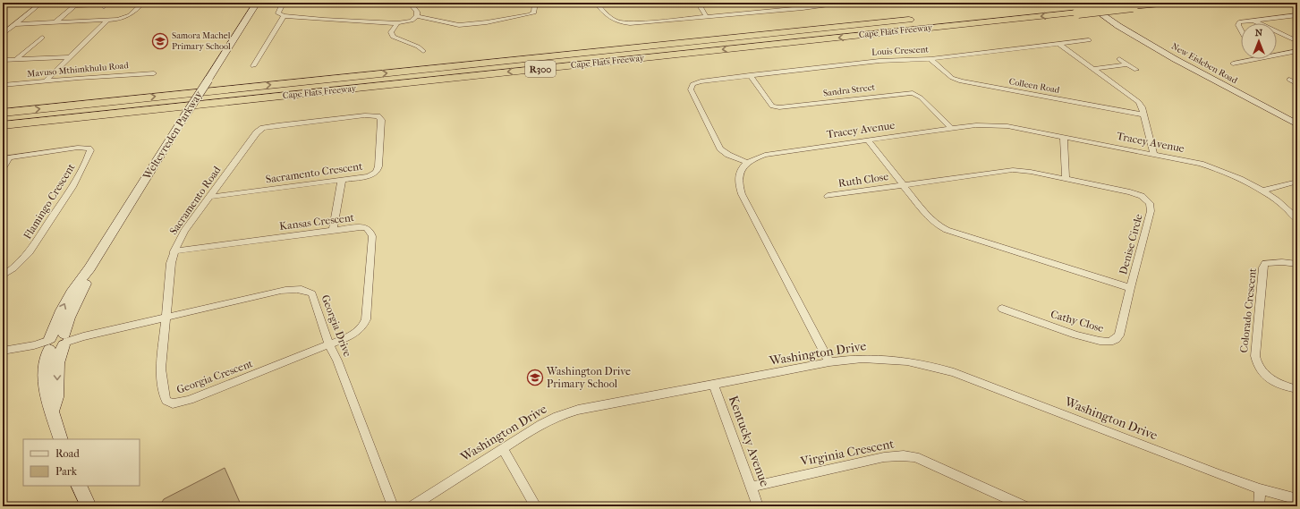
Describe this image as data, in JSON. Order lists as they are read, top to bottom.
{
  "streets": {
    "highway": ["Cape Flats Freeway", "R300"],
    "street": [
      "Louis Crescent",
      "New Eisleben Road",
      "Mavuso Mthimkhulu Road",
      "Colleen Road",
      "Sandra Street",
      "Tracey Avenue",
      "Weltevreden Parkway",
      "Sacramento Crescent",
      "Ruth Close",
      "Sacramento Road",
      "Flamingo Crescent",
      "Kansas Crescent",
      "Denise Circle",
      "Colorado Crescent",
      "Cathy Close",
      "Georgia Drive",
      "Washington Drive",
      "Georgia Crescent",
      "Kentucky Avenue",
      "Virginia Crescent"
    ]
  },
  "crossings": [
    ["Louis Crescent", "Colleen Road"],
    ["Louis Crescent", "Sandra Street"],
    ["Louis Crescent", "Tracey Avenue"],
    ["Sandra Street", "Tracey Avenue"],
    ["Weltevreden Parkway", "Georgia Drive"],
    ["Sacramento Crescent", "Sacramento Road"],
    ["Ruth Close", "Denise Circle"],
    ["Sacramento Road", "Kansas Crescent"],
    ["Sacramento Road", "Georgia Drive"],
    ["Sacramento Road", "Georgia Crescent"],
    ["Kansas Crescent", "Georgia Drive"],
    ["Kansas Crescent", "Georgia Crescent"],
    ["Denise Circle", "Cathy Close"],
    ["Georgia Drive", "Georgia Crescent"],
    ["Washington Drive", "Kentucky Avenue"],
    ["Kentucky Avenue", "Virginia Crescent"]
  ],
  "places": {
    "school or university": ["Samora Machel Primary School", "Washington Drive Primary School"]
  },
  "legend": ["Road", "Park"],
  "north": "top"
}
